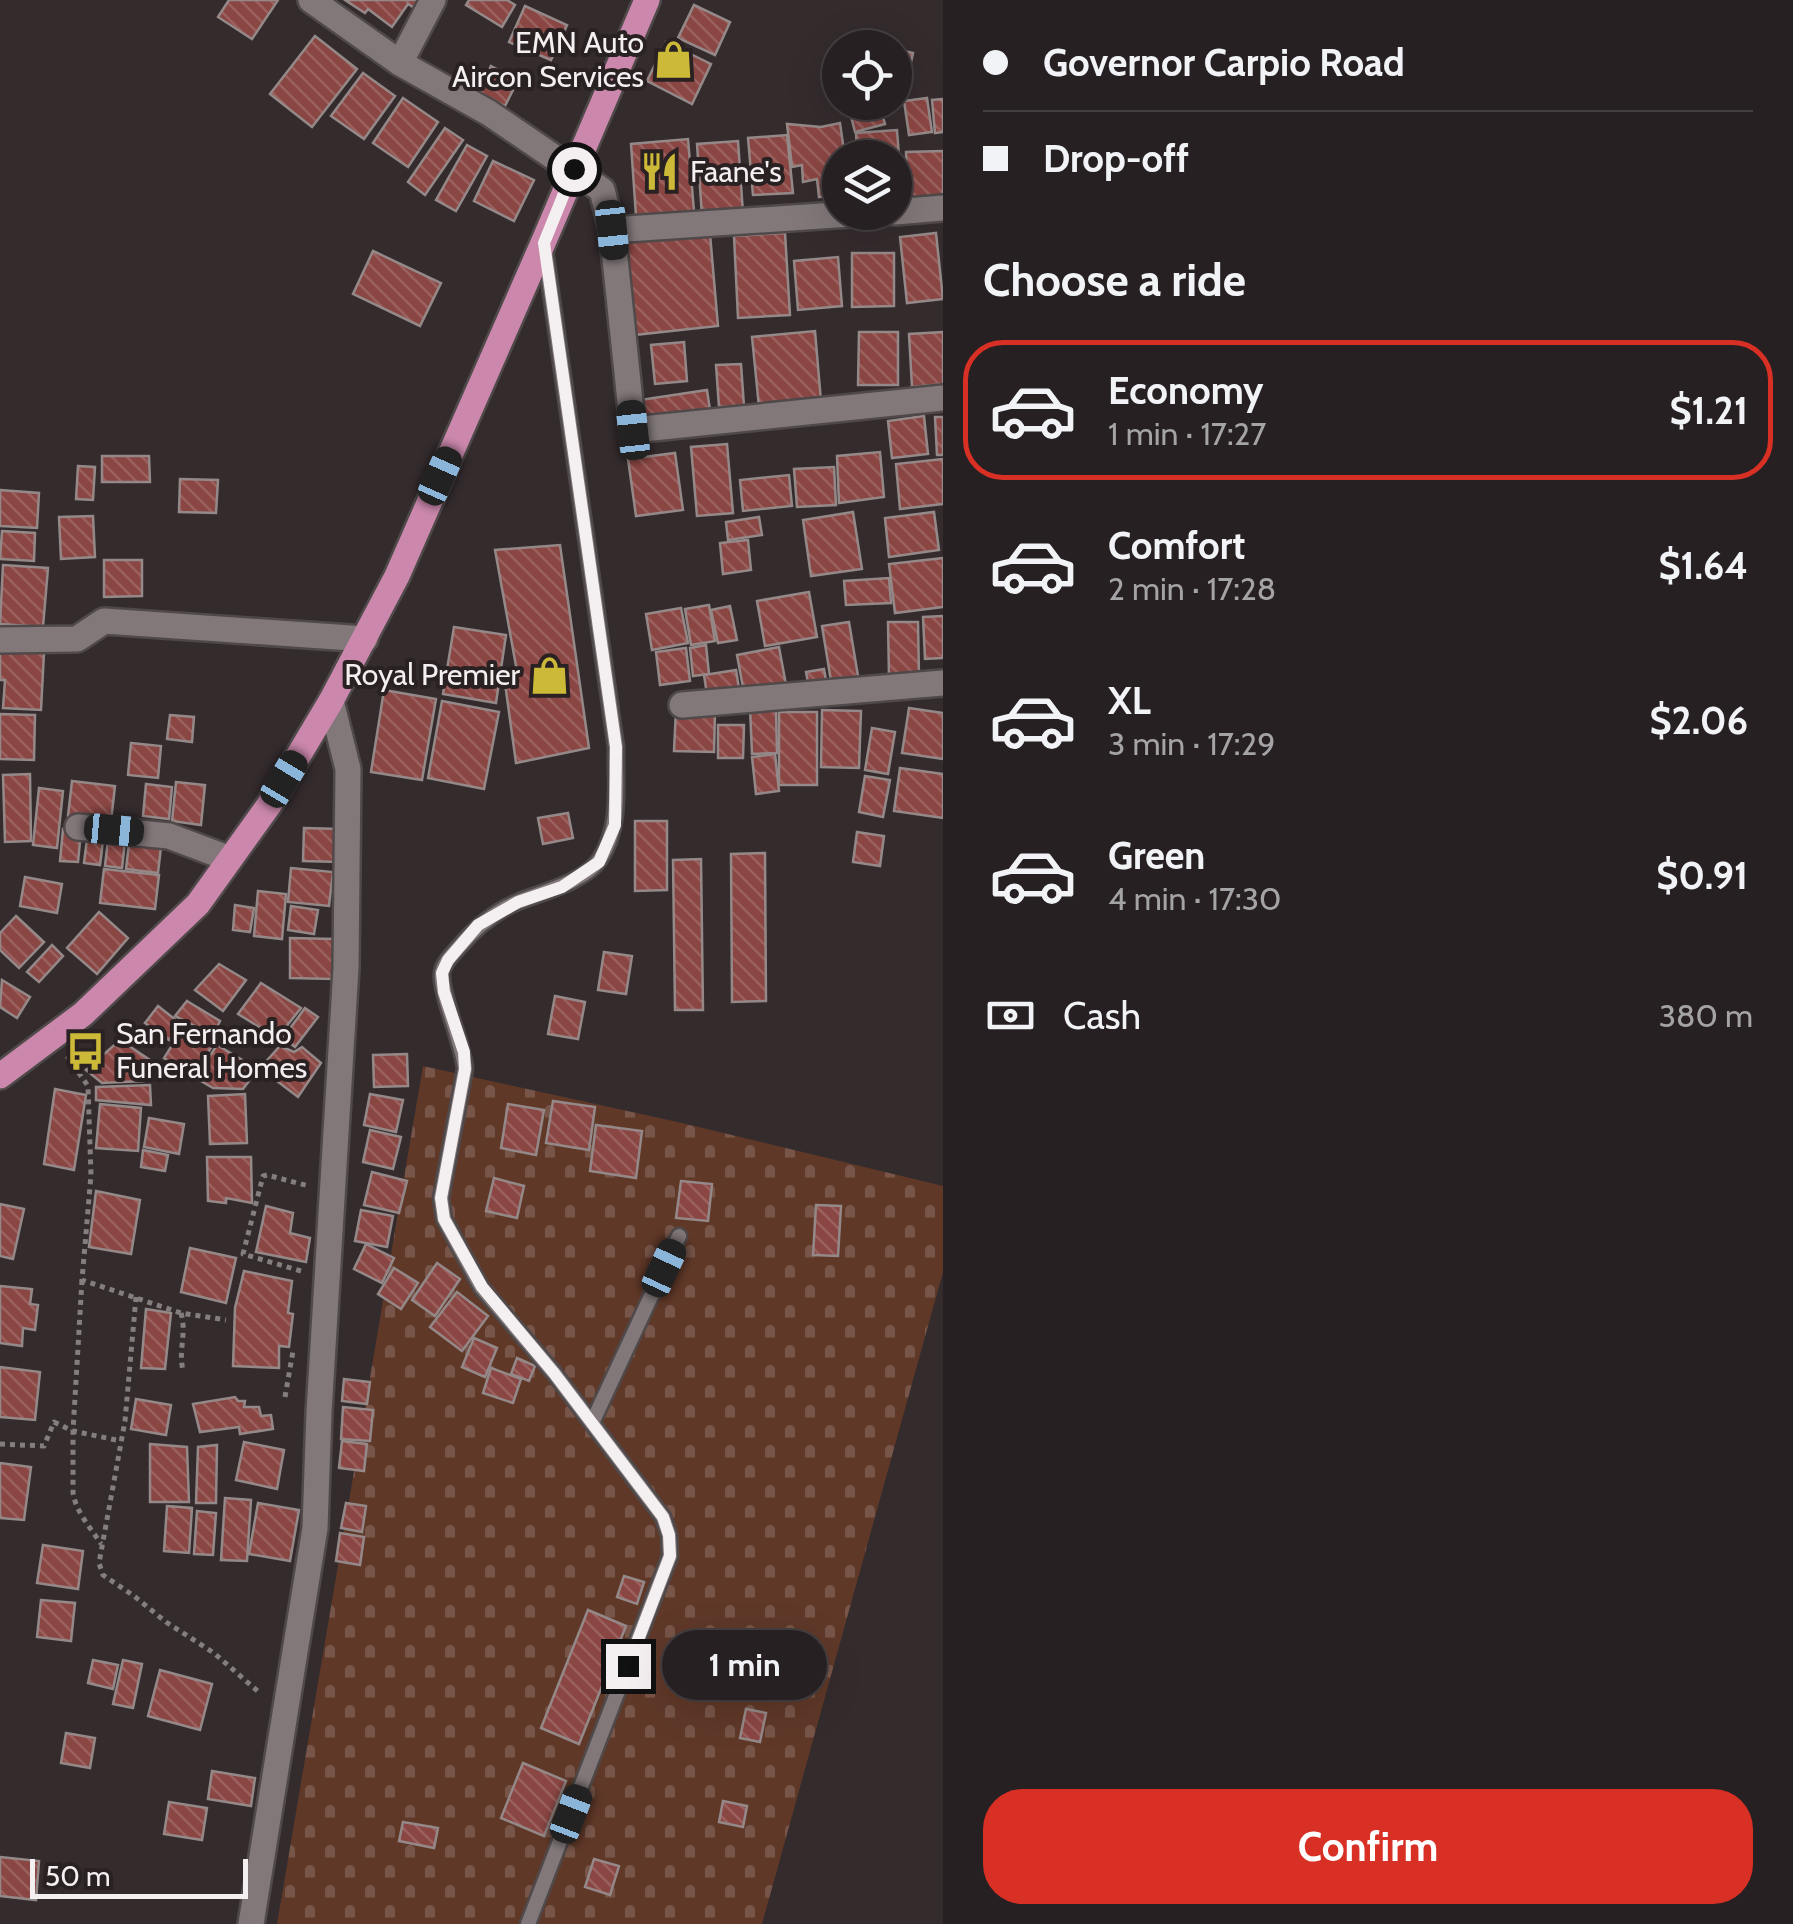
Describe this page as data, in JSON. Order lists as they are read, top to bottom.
{
  "places": {
    "shop": ["EMN Auto Aircon Services", "Royal Premier"],
    "restaurant": ["Faane's"],
    "bus stop": ["San Fernando Funeral Homes"]
  },
  "scale_bar": "50 m",
  "page": {
    "banner": ["Governor Carpio Road", "Drop-off"],
    "heading": "Choose a ride",
    "list": [
      {
        "name": "Economy",
        "note": "1 min · 17:27",
        "value": "$1.21"
      },
      {
        "name": "Comfort",
        "note": "2 min · 17:28",
        "value": "$1.64"
      },
      {
        "name": "XL",
        "note": "3 min · 17:29",
        "value": "$2.06"
      },
      {
        "name": "Green",
        "note": "4 min · 17:30",
        "value": "$0.91"
      }
    ],
    "pay": ["Cash", "380 m"],
    "bubble": "1 min",
    "buttons": "Confirm",
    "scale": "50 m"
  }
}
